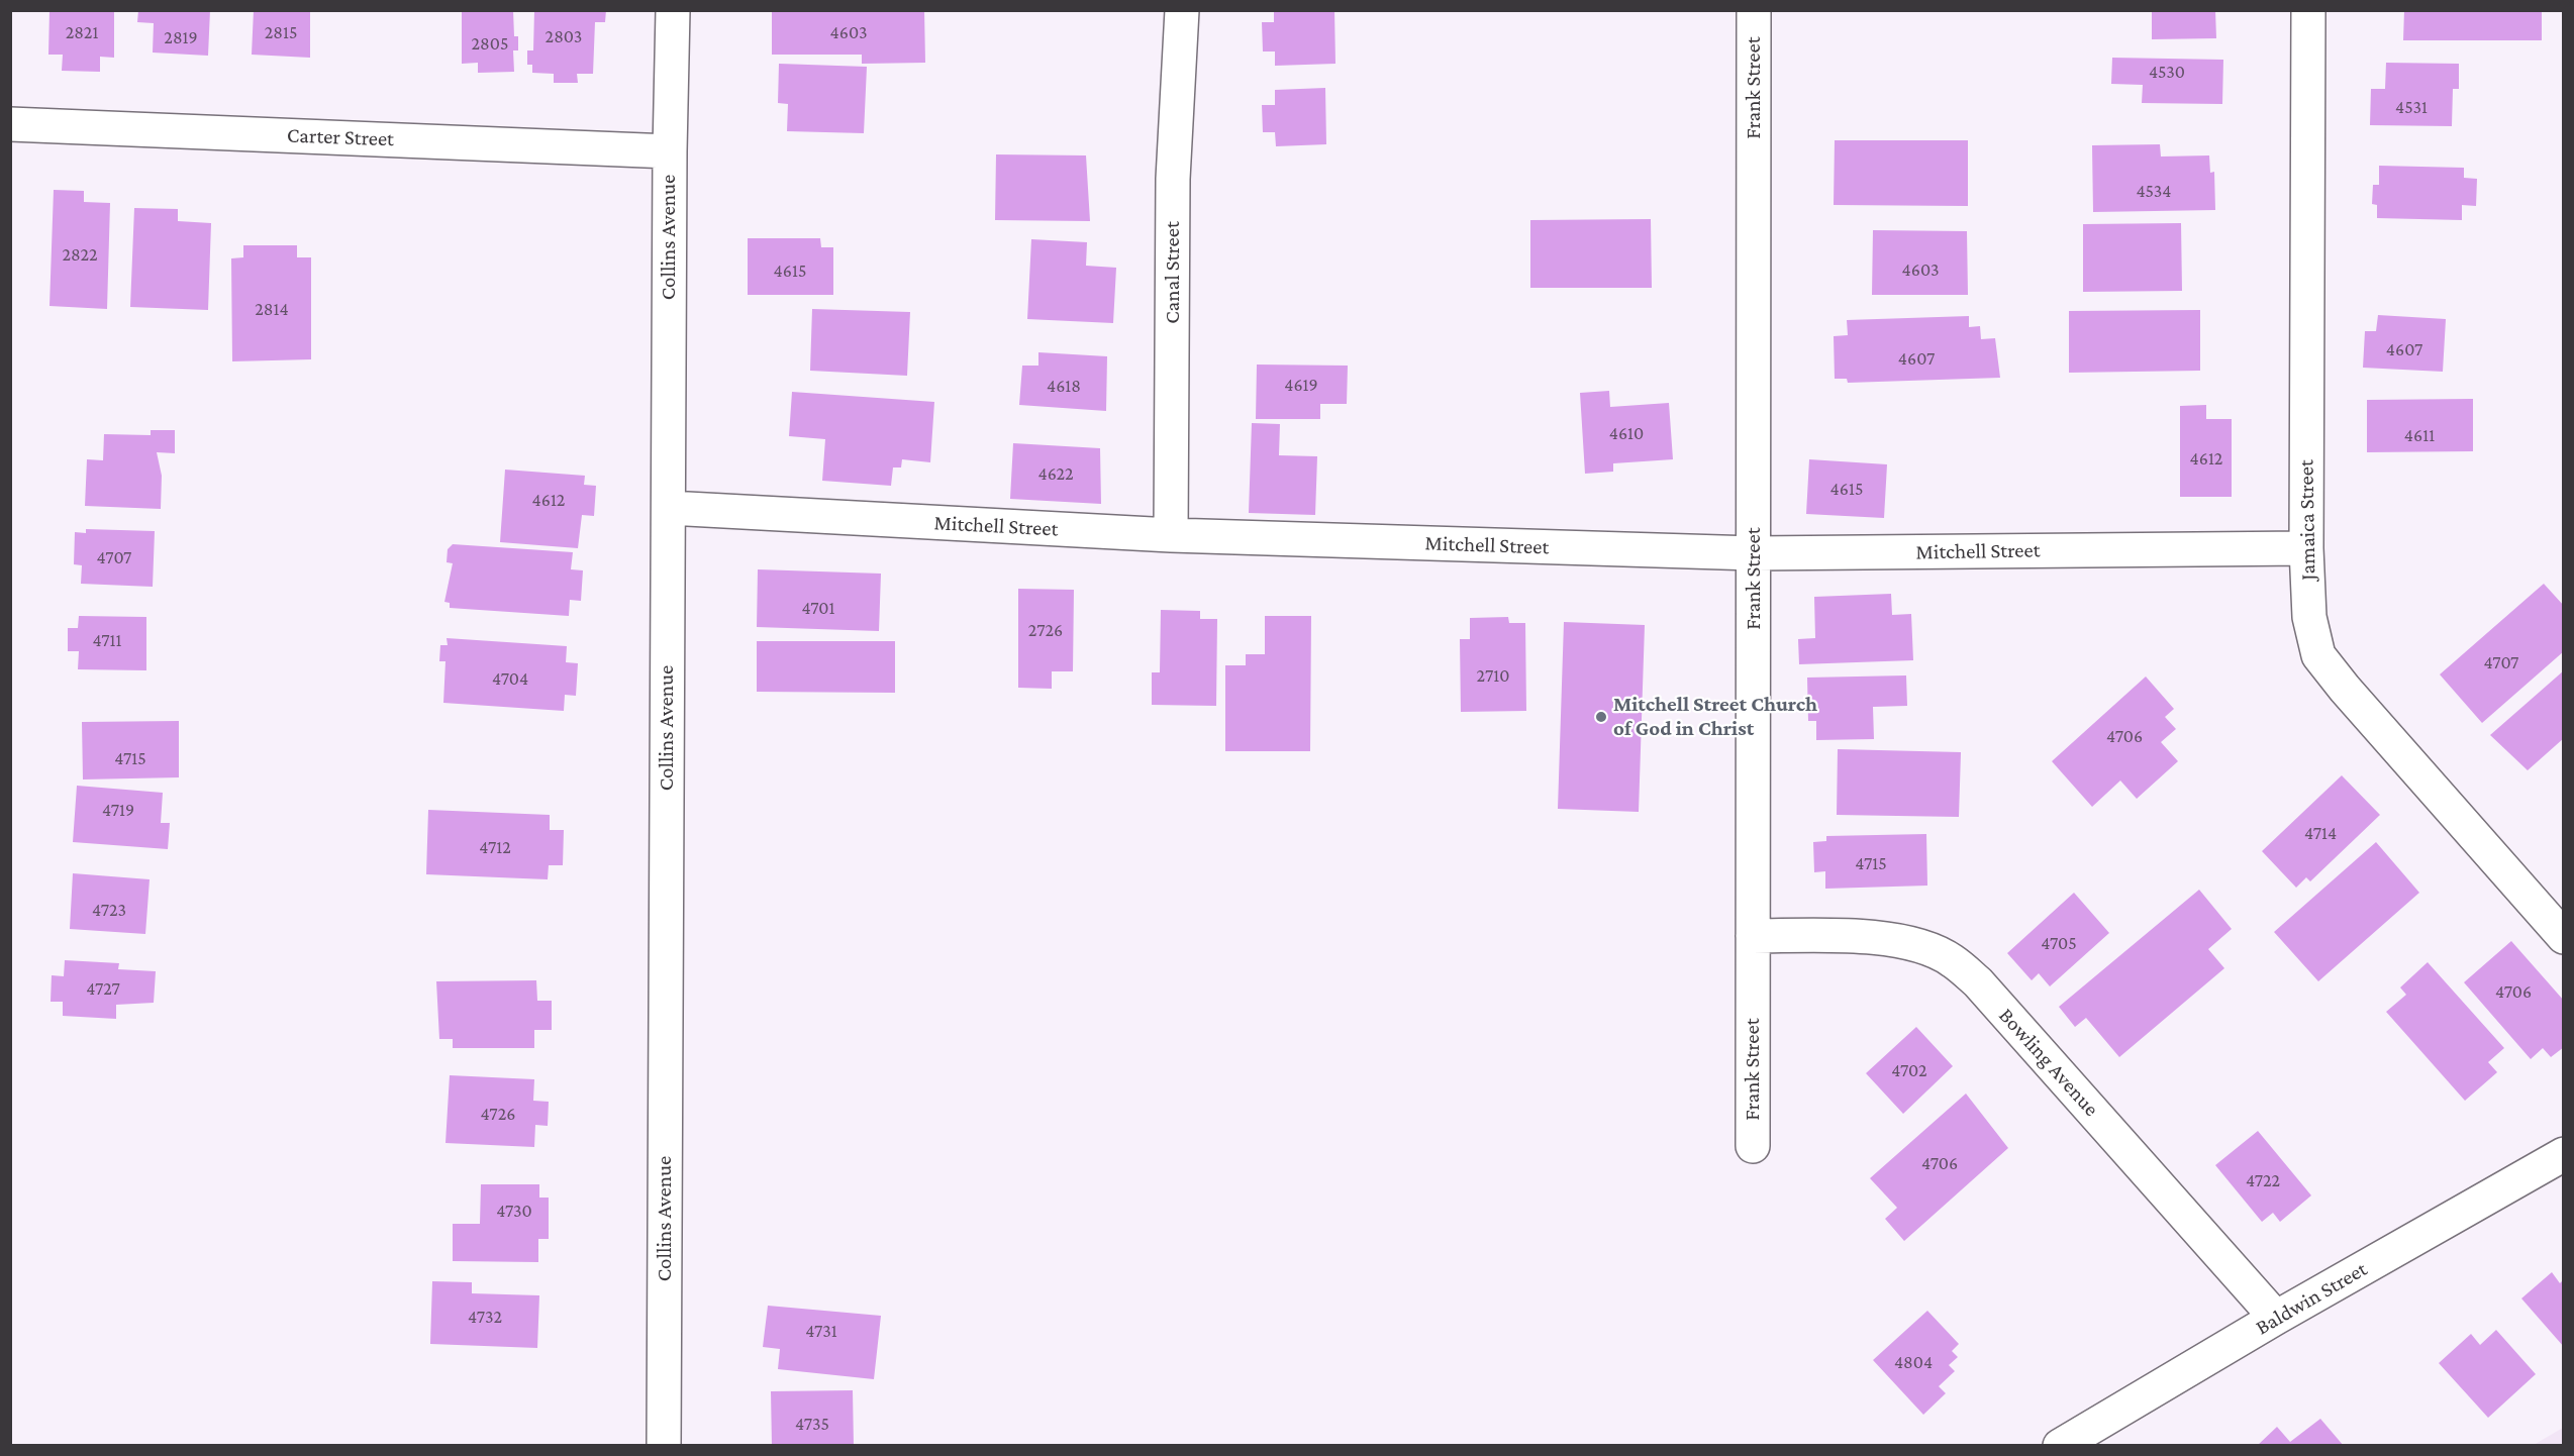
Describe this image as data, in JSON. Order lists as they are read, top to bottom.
{
  "streets": {
    "street": [
      "Frank Street",
      "Carter Street",
      "Collins Avenue",
      "Canal Street",
      "Jamaica Street",
      "Mitchell Street",
      "Bowling Avenue",
      "Baldwin Street"
    ]
  },
  "crossings": [
    ["Frank Street", "Mitchell Street"],
    ["Frank Street", "Bowling Avenue"],
    ["Carter Street", "Collins Avenue"],
    ["Collins Avenue", "Mitchell Street"],
    ["Canal Street", "Mitchell Street"],
    ["Jamaica Street", "Mitchell Street"],
    ["Bowling Avenue", "Baldwin Street"]
  ],
  "places": ["Mitchell Street Church of God in Christ"],
  "house_numbers": [
    "2821",
    "2815",
    "4603",
    "2803",
    "2819",
    "2805",
    "4530",
    "4531",
    "4534",
    "2822",
    "4603",
    "4615",
    "2814",
    "4607",
    "4607",
    "4619",
    "4618",
    "4610",
    "4611",
    "4612",
    "4622",
    "4615",
    "4612",
    "4707",
    "4701",
    "2726",
    "4711",
    "4707",
    "2710",
    "4704",
    "4706",
    "4715",
    "4719",
    "4714",
    "4712",
    "4715",
    "4723",
    "4705",
    "4727",
    "4706",
    "4702",
    "4726",
    "4706",
    "4722",
    "4730",
    "4732",
    "4731",
    "4804",
    "4735"
  ]
}
